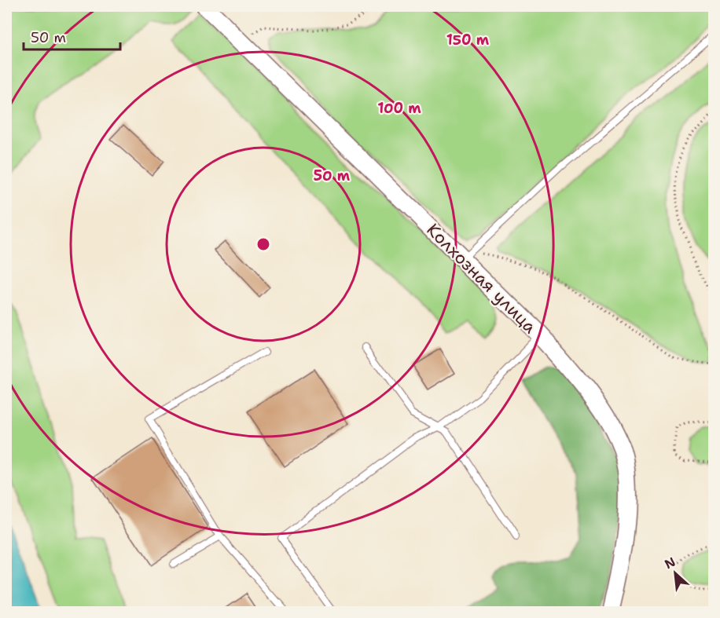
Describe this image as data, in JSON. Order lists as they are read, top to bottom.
{
  "streets": {
    "main road": ["Колхозная улица"]
  },
  "scale_bar": "50 m",
  "north": "top left",
  "rings": ["150 m", "100 m", "50 m"]
}
